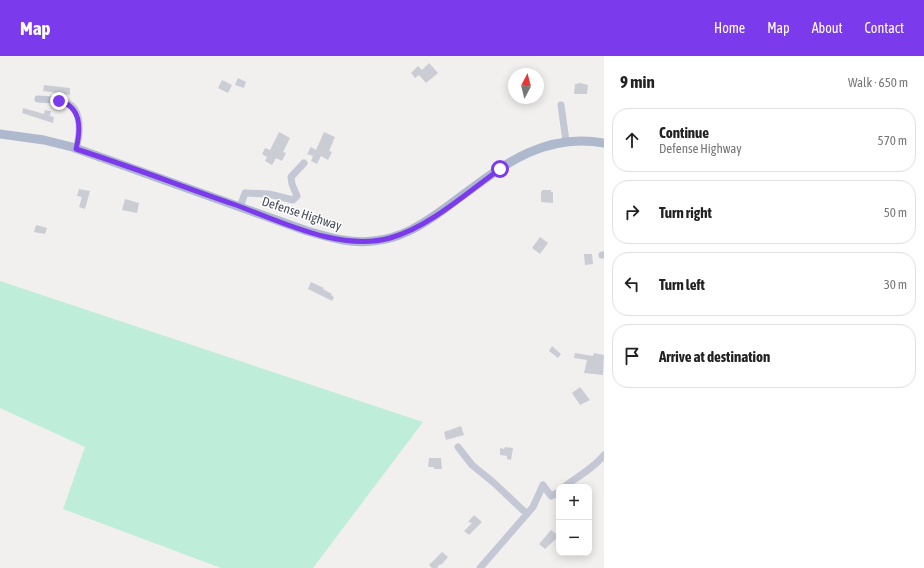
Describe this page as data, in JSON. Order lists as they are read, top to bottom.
{
  "streets": {
    "main road": ["Defense Highway"]
  },
  "north": "top",
  "page": {
    "header": "Map",
    "nav": [
      "Home",
      "Map",
      "About",
      "Contact"
    ],
    "heading": ["9 min", "Walk · 650 m"],
    "list": [
      ["Continue", "Defense Highway", "570 m"],
      ["Turn right", "50 m"],
      ["Turn left", "30 m"],
      "Arrive at destination"
    ],
    "map_buttons": ["+", "−"]
  }
}
